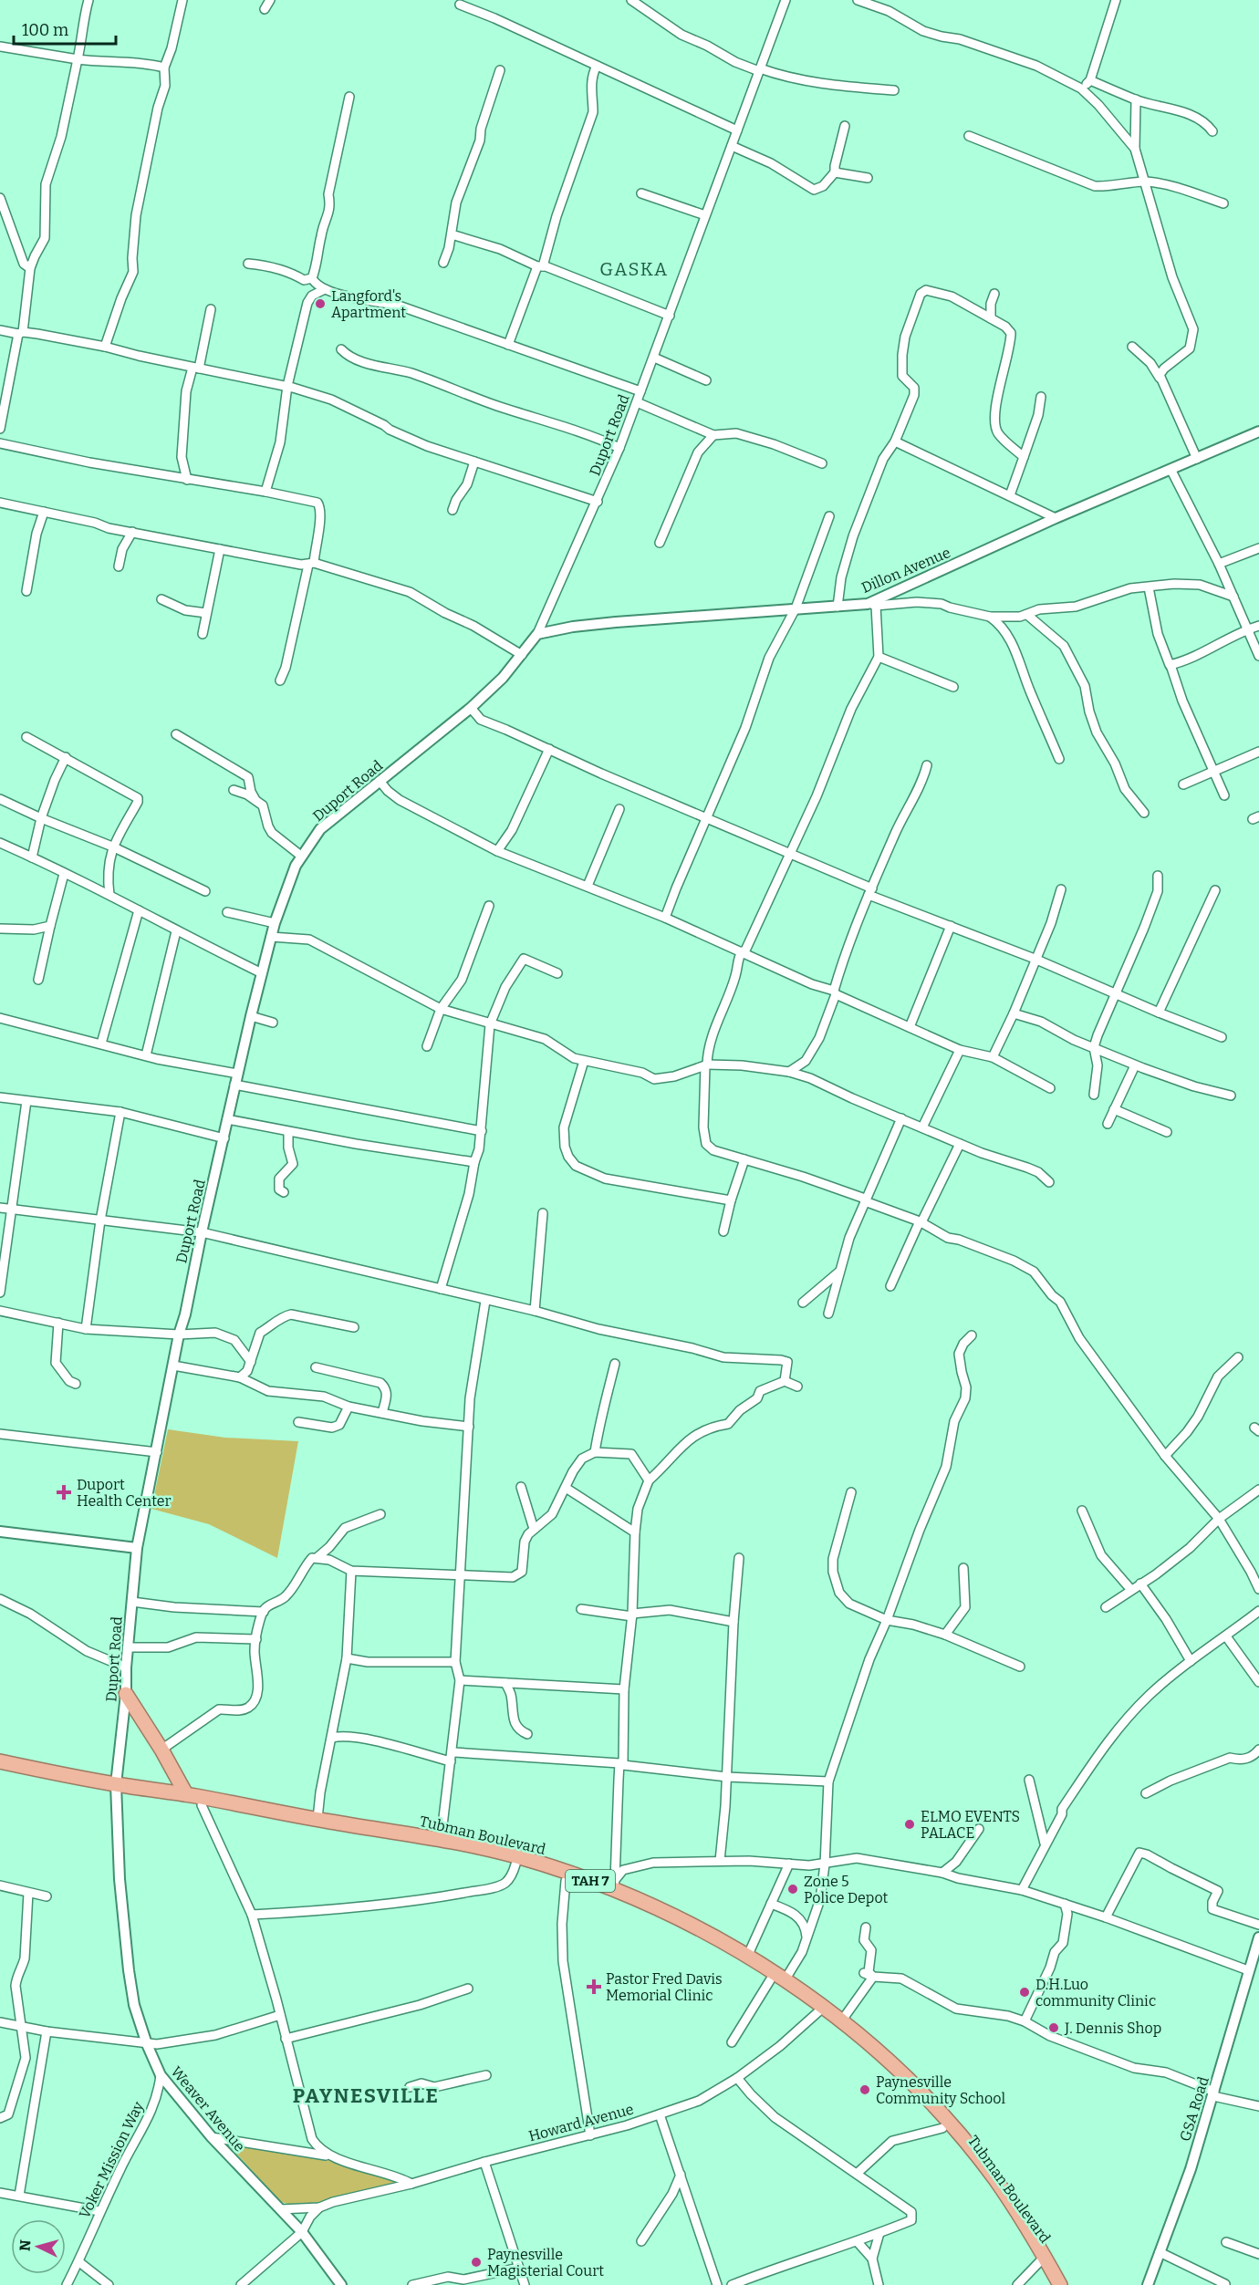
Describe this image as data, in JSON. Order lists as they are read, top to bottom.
{
  "streets": {
    "highway": ["Tubman Boulevard", "TAH 7"],
    "street": [
      "Duport Road",
      "Dillon Avenue",
      "Weaver Avenue",
      "GSA Road",
      "Howard Avenue",
      "Voker Mission Way"
    ]
  },
  "crossings": [
    ["Duport Road", "Dillon Avenue"],
    ["Duport Road", "Tubman Boulevard"],
    ["Duport Road", "Weaver Avenue"],
    ["Tubman Boulevard", "Weaver Avenue"],
    ["Tubman Boulevard", "Howard Avenue"],
    ["Weaver Avenue", "Howard Avenue"],
    ["Weaver Avenue", "Voker Mission Way"]
  ],
  "districts": ["GASKA", "PAYNESVILLE"],
  "places": {
    "other": [
      "Langford's Apartment",
      "ELMO EVENTS PALACE",
      "Zone 5 Police Depot",
      "D.H.Luo community Clinic",
      "J. Dennis Shop",
      "Paynesville Community School",
      "Paynesville Magisterial Court"
    ],
    "health": ["Duport Health Center", "Pastor Fred Davis Memorial Clinic"]
  },
  "scale_bar": "100 m",
  "north": "left"
}
